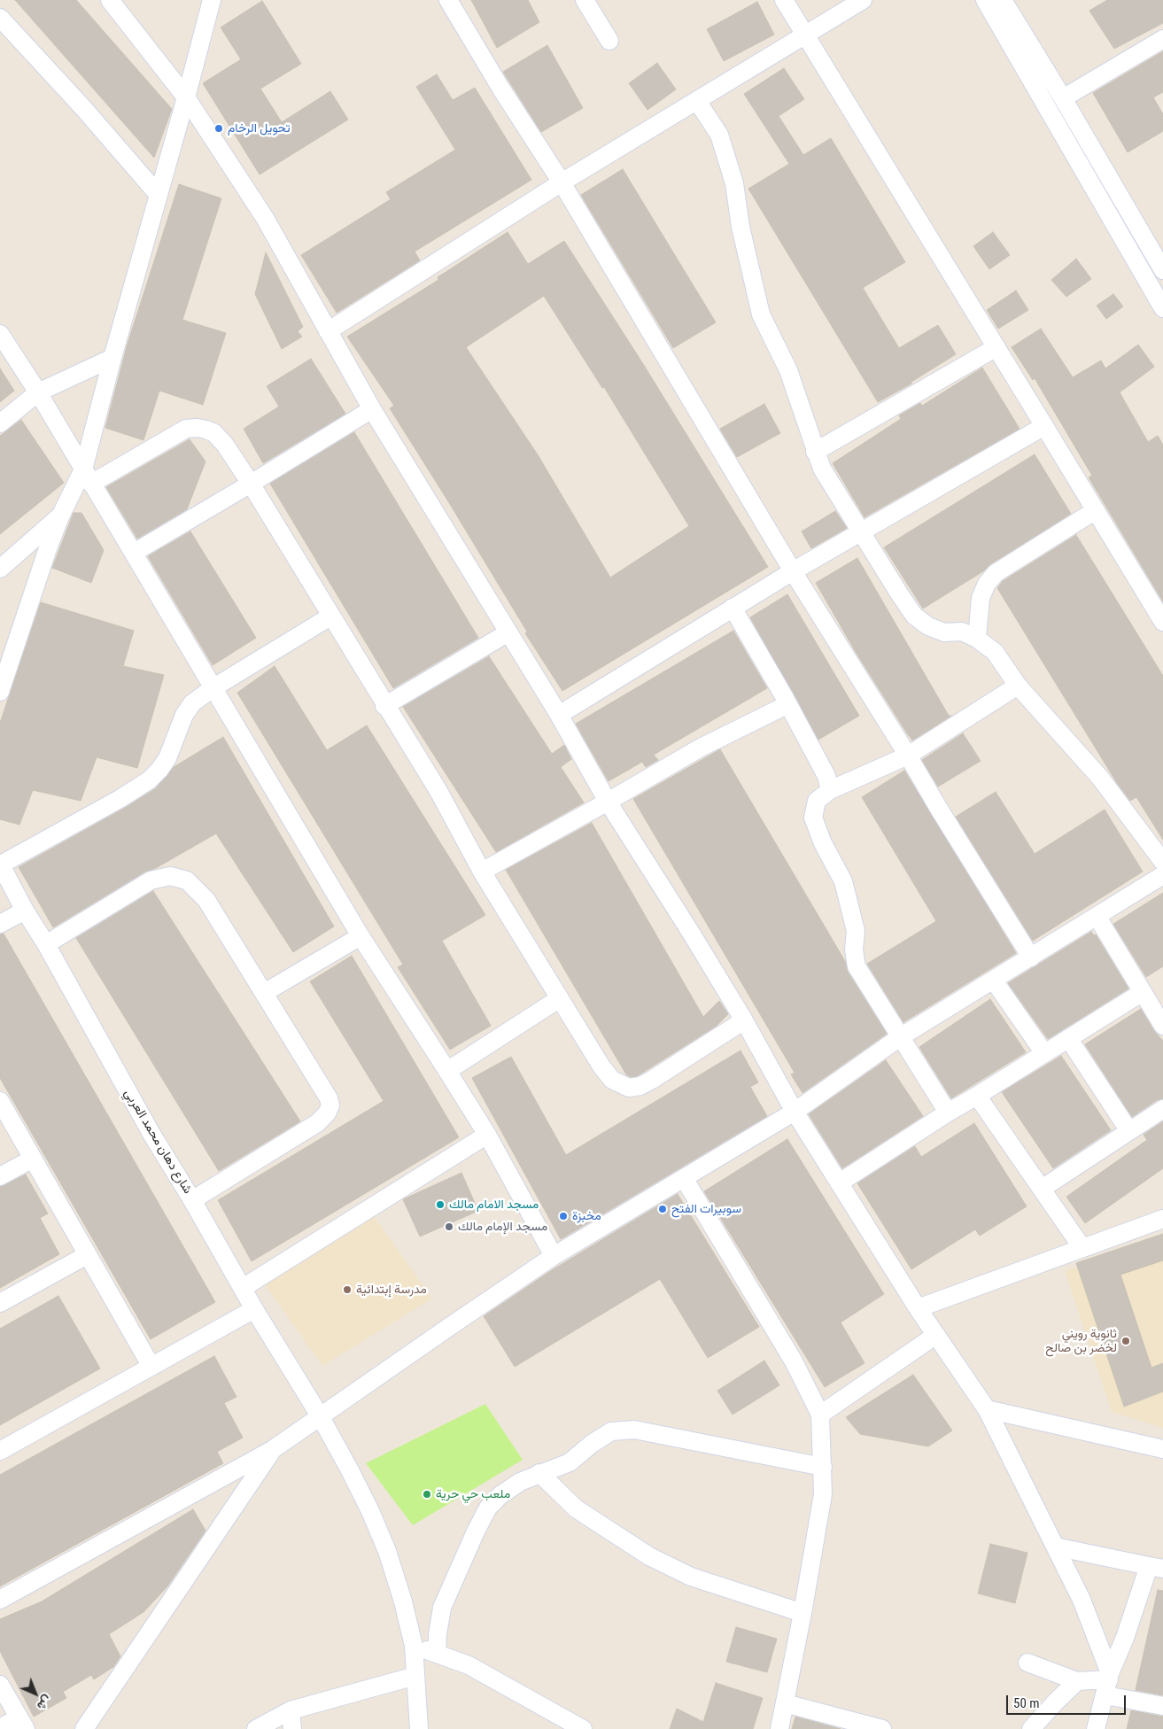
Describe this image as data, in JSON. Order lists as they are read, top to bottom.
{
  "streets": {
    "street": ["شارع دهان محمد العربي"]
  },
  "places": [
    "تحويل الرخام",
    "مسجد الامام مالك",
    "سوبيرات الفتح",
    "مخبزة",
    "مسجد الإمام مالك",
    "مدرسة إبتدائية",
    "ثانوية رويني لخضر بن صالح",
    "ملعب حي حرية"
  ],
  "scale_bar": "50 m",
  "north": "bottom right"
}
